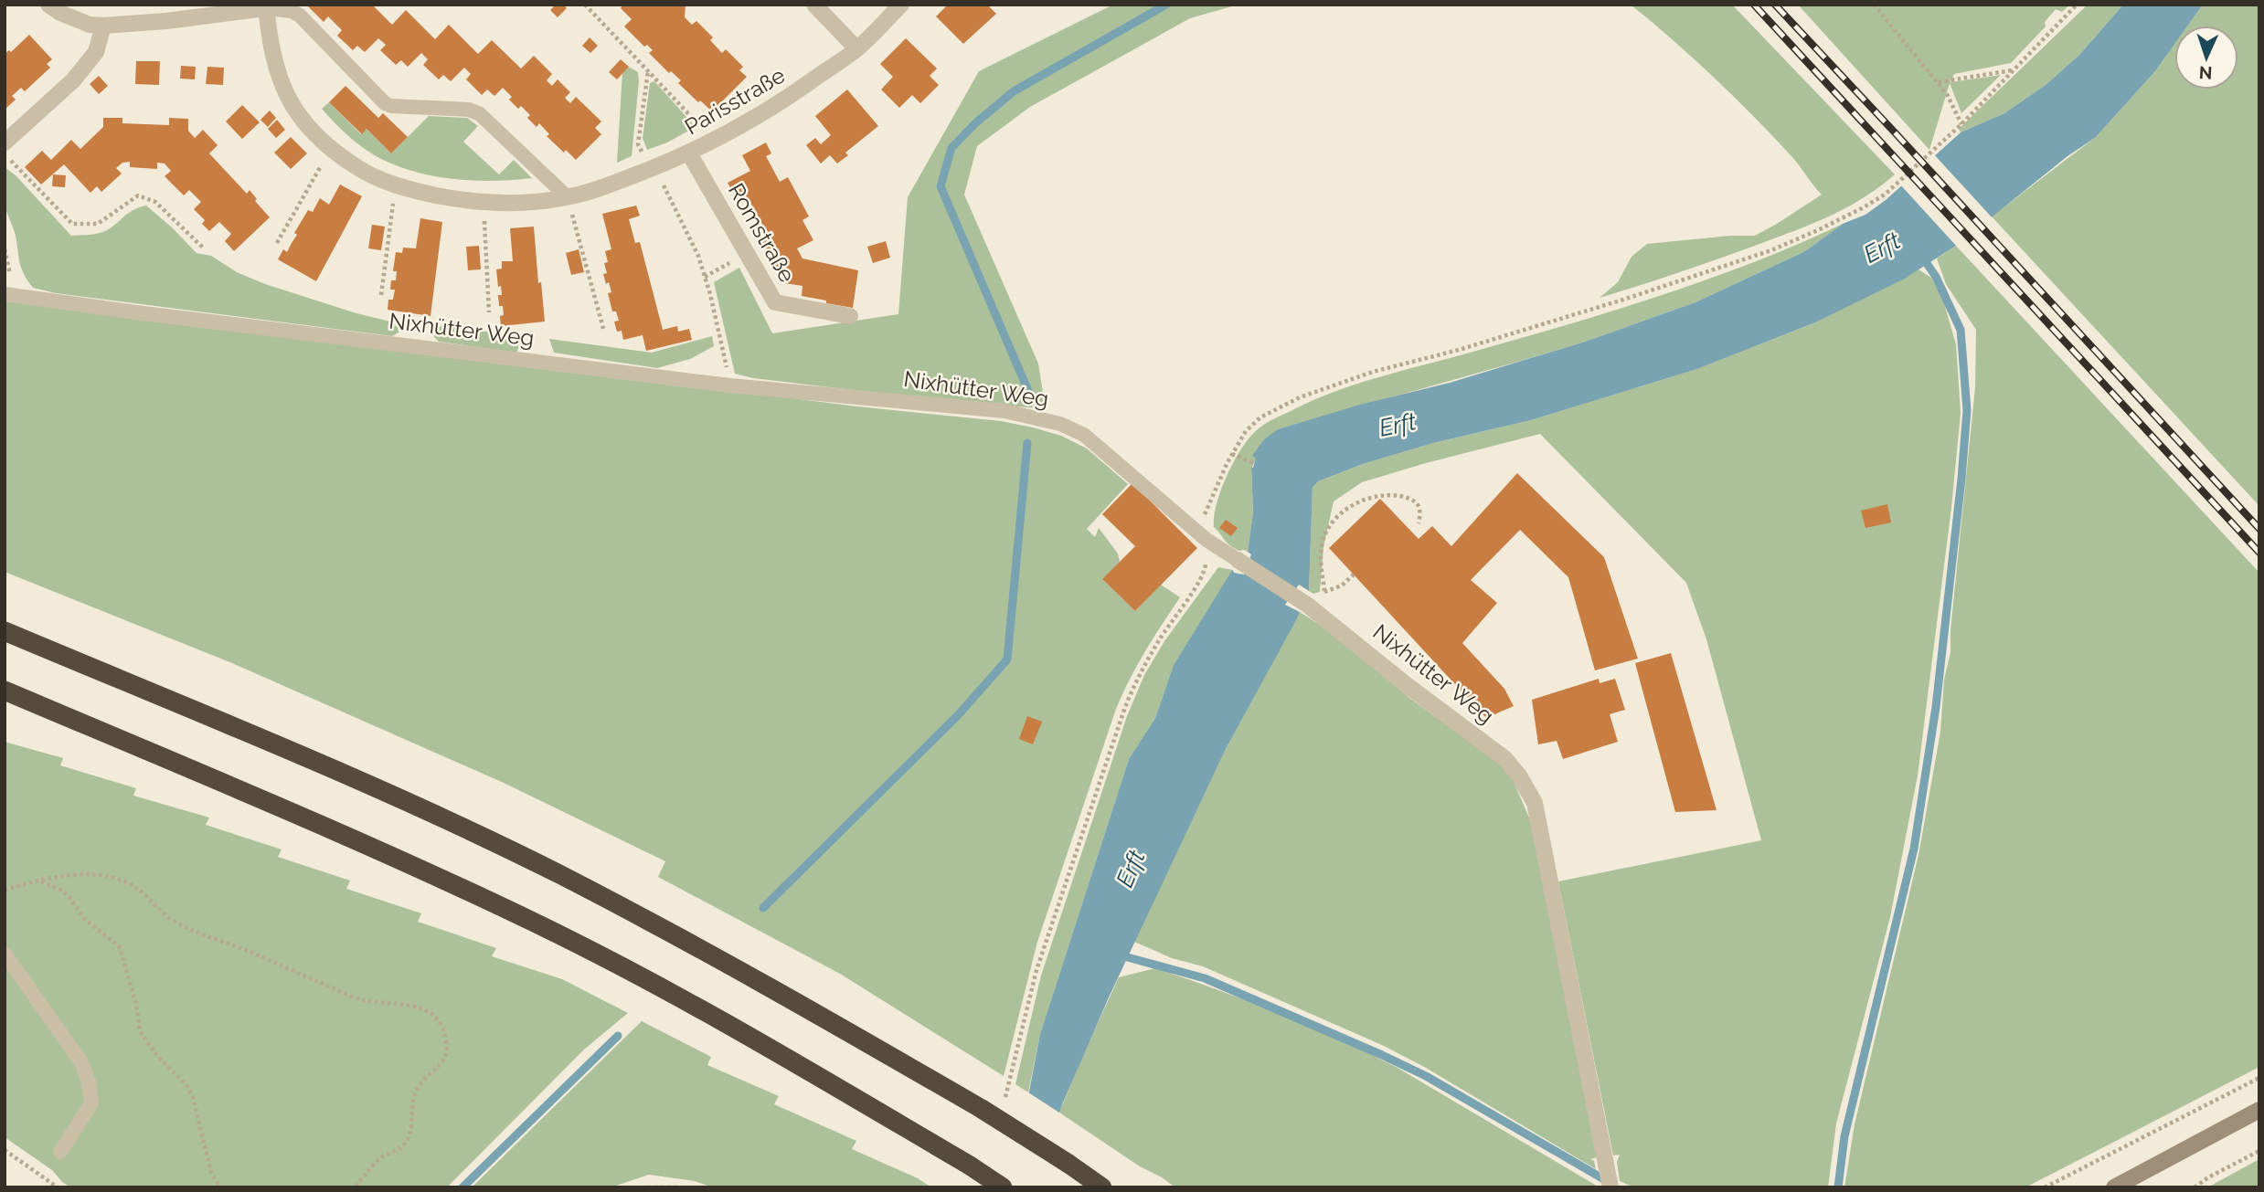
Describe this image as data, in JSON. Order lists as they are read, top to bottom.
{
  "streets": {
    "street": ["Parisstraße", "Romstraße", "Nixhütter Weg"]
  },
  "crossings": [
    ["Parisstraße", "Romstraße"]
  ],
  "water": ["Erft"],
  "north": "bottom"
}
